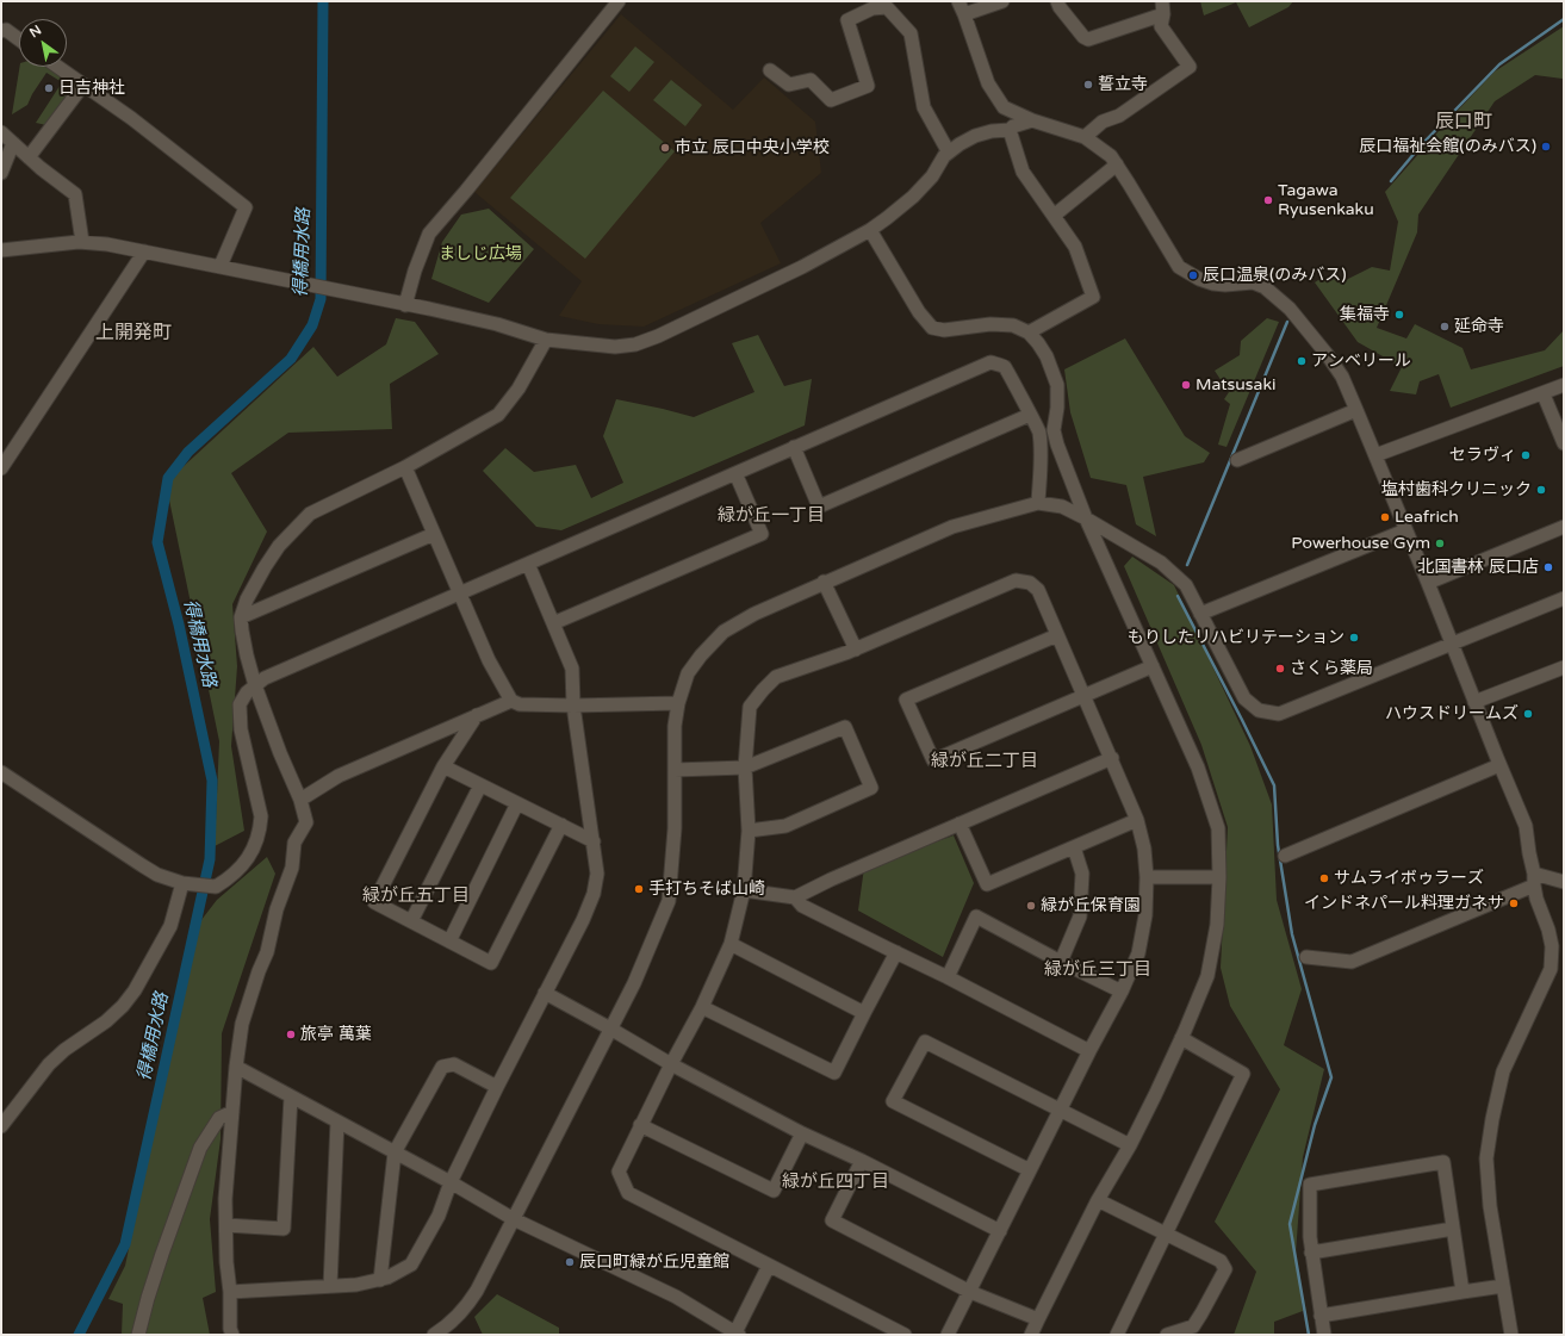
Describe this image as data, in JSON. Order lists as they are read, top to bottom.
{
  "districts": [
    "辰口町",
    "上開発町",
    "緑が丘一丁目",
    "緑が丘二丁目",
    "緑が丘五丁目",
    "緑が丘三丁目",
    "緑が丘四丁目"
  ],
  "water": ["得橋用水路"],
  "parks": ["ましじ広場"],
  "places": [
    "誓立寺",
    "日吉神社",
    "辰口福祉会館(のみバス)",
    "市立 辰口中央小学校",
    "Tagawa Ryusenkaku",
    "辰口温泉(のみバス)",
    "集福寺",
    "延命寺",
    "アンベリール",
    "Matsusaki",
    "セラヴィ",
    "塩村歯科クリニック",
    "Leafrich",
    "Powerhouse Gym",
    "北国書林 辰口店",
    "もりしたリハビリテーション",
    "さくら薬局",
    "ハウスドリームズ",
    "サムライボゥラーズ",
    "手打ちそば山崎",
    "インドネパール料理ガネサ",
    "緑が丘保育園",
    "旅亭 萬葉",
    "辰口町緑が丘児童館"
  ],
  "north": "top left"
}
